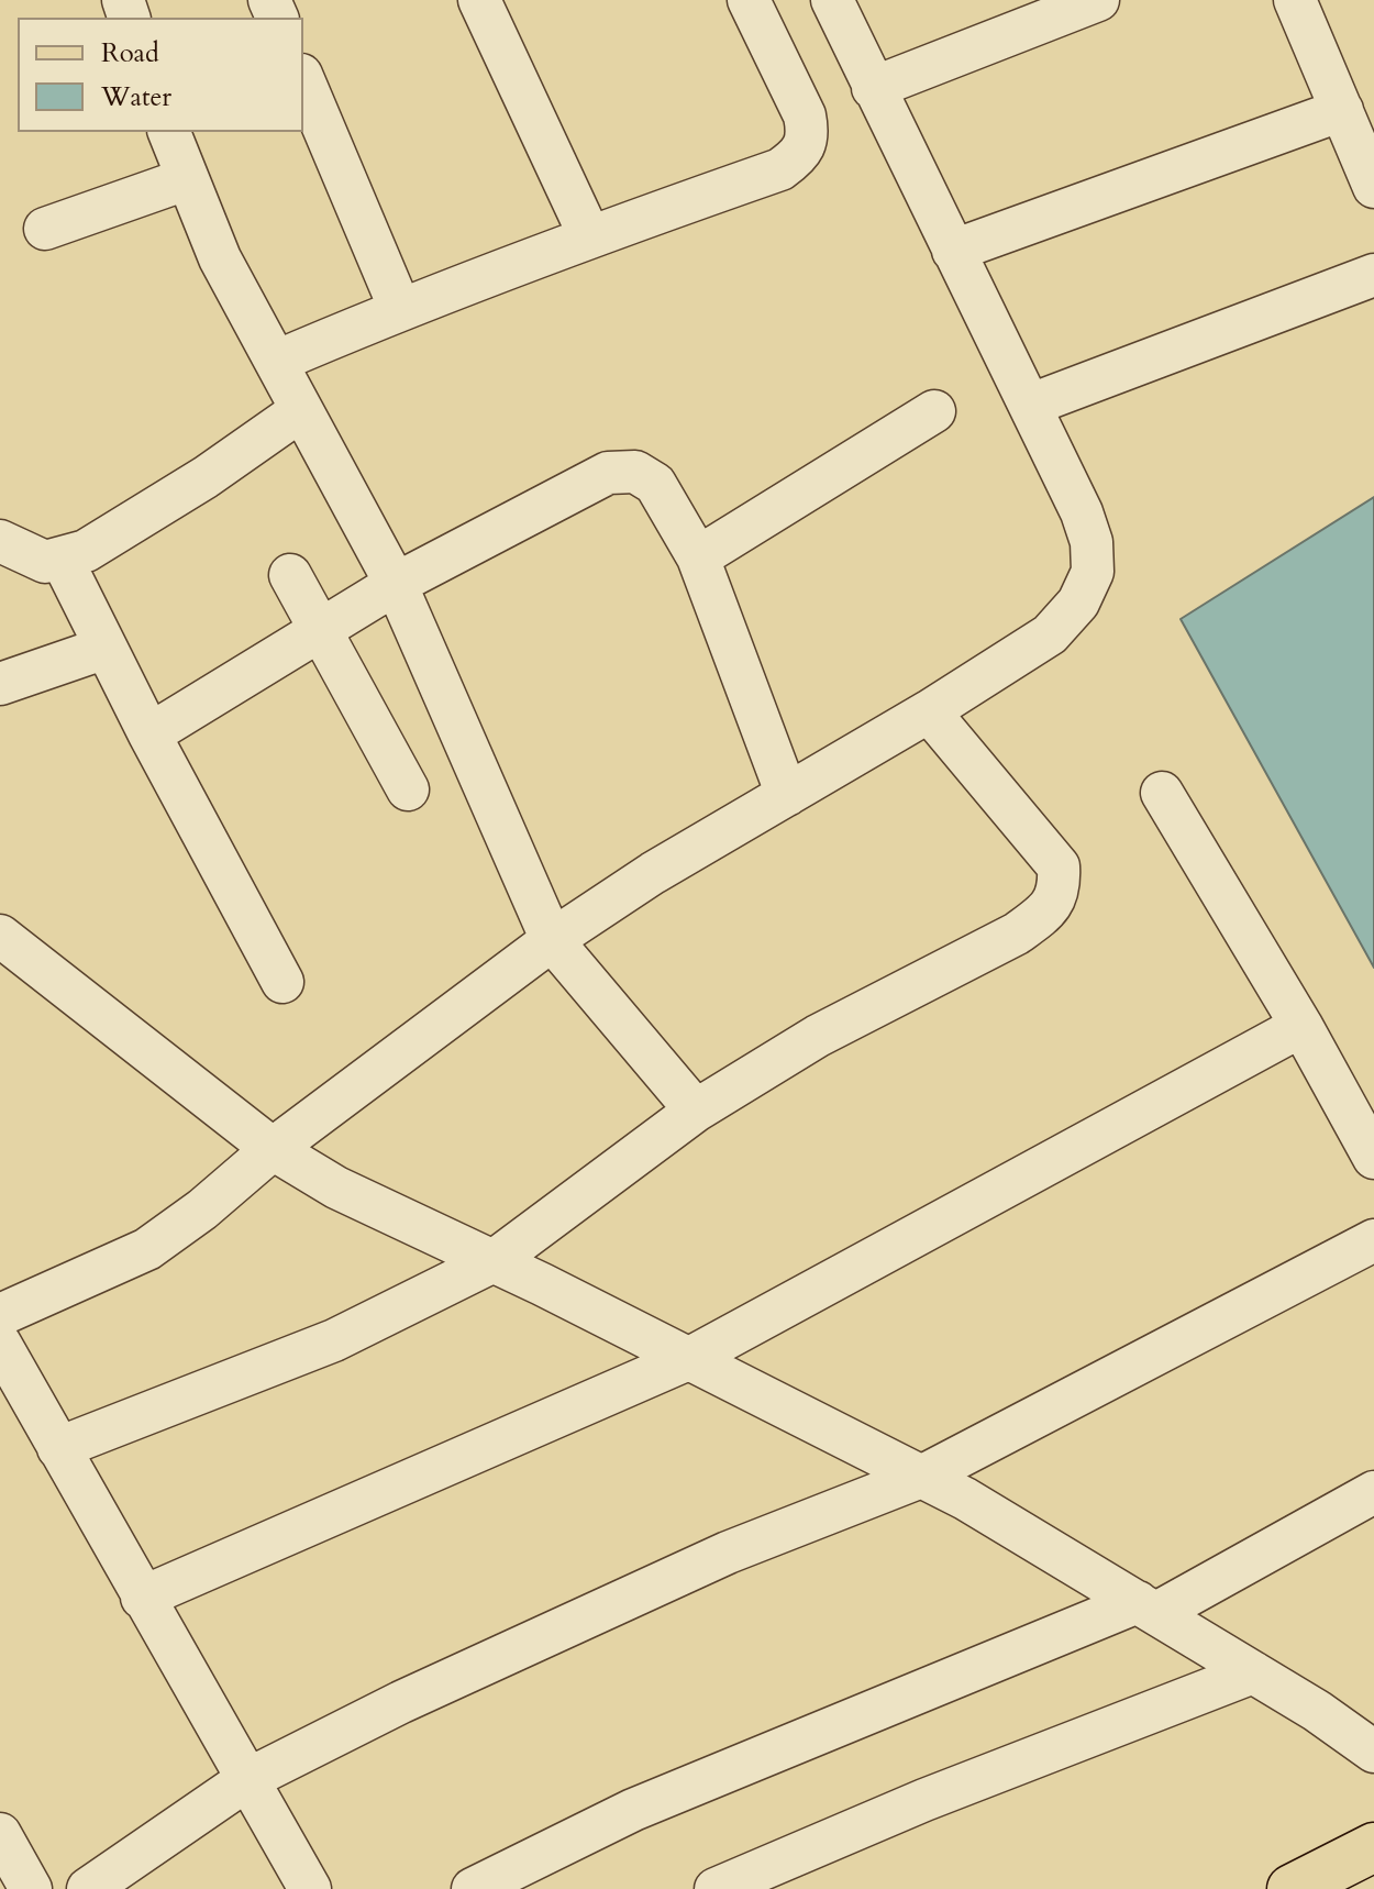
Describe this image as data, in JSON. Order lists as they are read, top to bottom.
{
  "legend": ["Road", "Water"]
}
